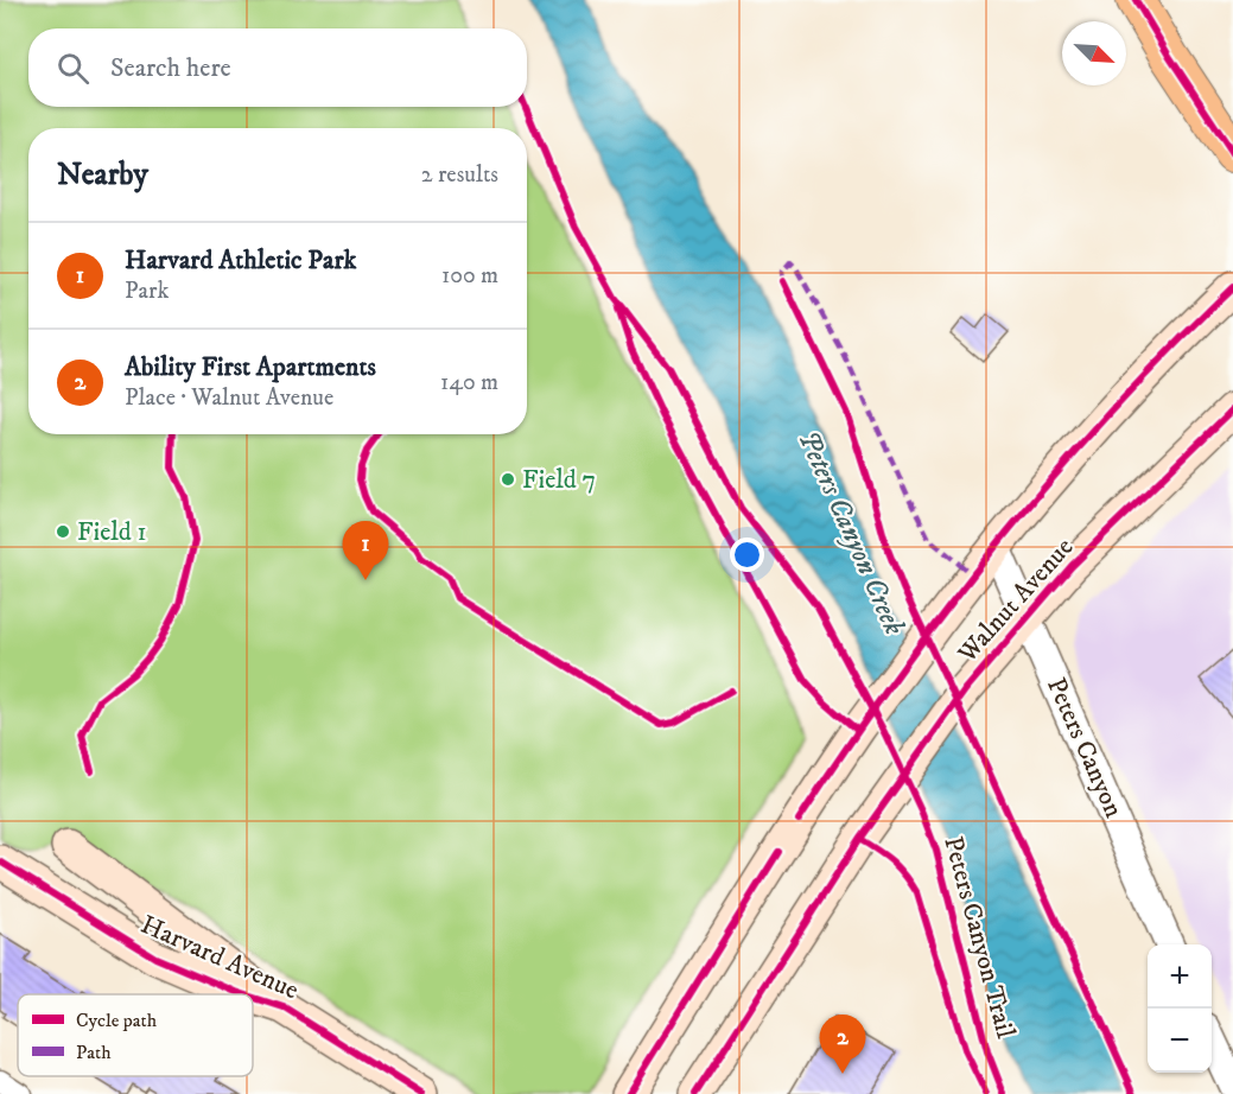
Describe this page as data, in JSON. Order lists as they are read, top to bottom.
{
  "streets": {
    "main road": ["Walnut Avenue", "Harvard Avenue"],
    "street": ["Peters Canyon"],
    "cycle path": ["Peters Canyon Trail"]
  },
  "crossings": [
    ["Walnut Avenue", "Peters Canyon"]
  ],
  "water": ["Peters Canyon Creek"],
  "places": ["Field 7", "Field 1"],
  "legend": ["Cycle path", "Path"],
  "north": "bottom right",
  "page": {
    "search": "Search here",
    "heading": ["Nearby", "2 results"],
    "list": [
      {
        "mark": "1",
        "name": "Harvard Athletic Park",
        "note": "Park",
        "value": "100 m"
      },
      {
        "mark": "2",
        "name": "Ability First Apartments",
        "note": "Place · Walnut Avenue",
        "value": "140 m"
      }
    ],
    "pins": ["1", "2"],
    "map_buttons": ["+", "−"]
  }
}
